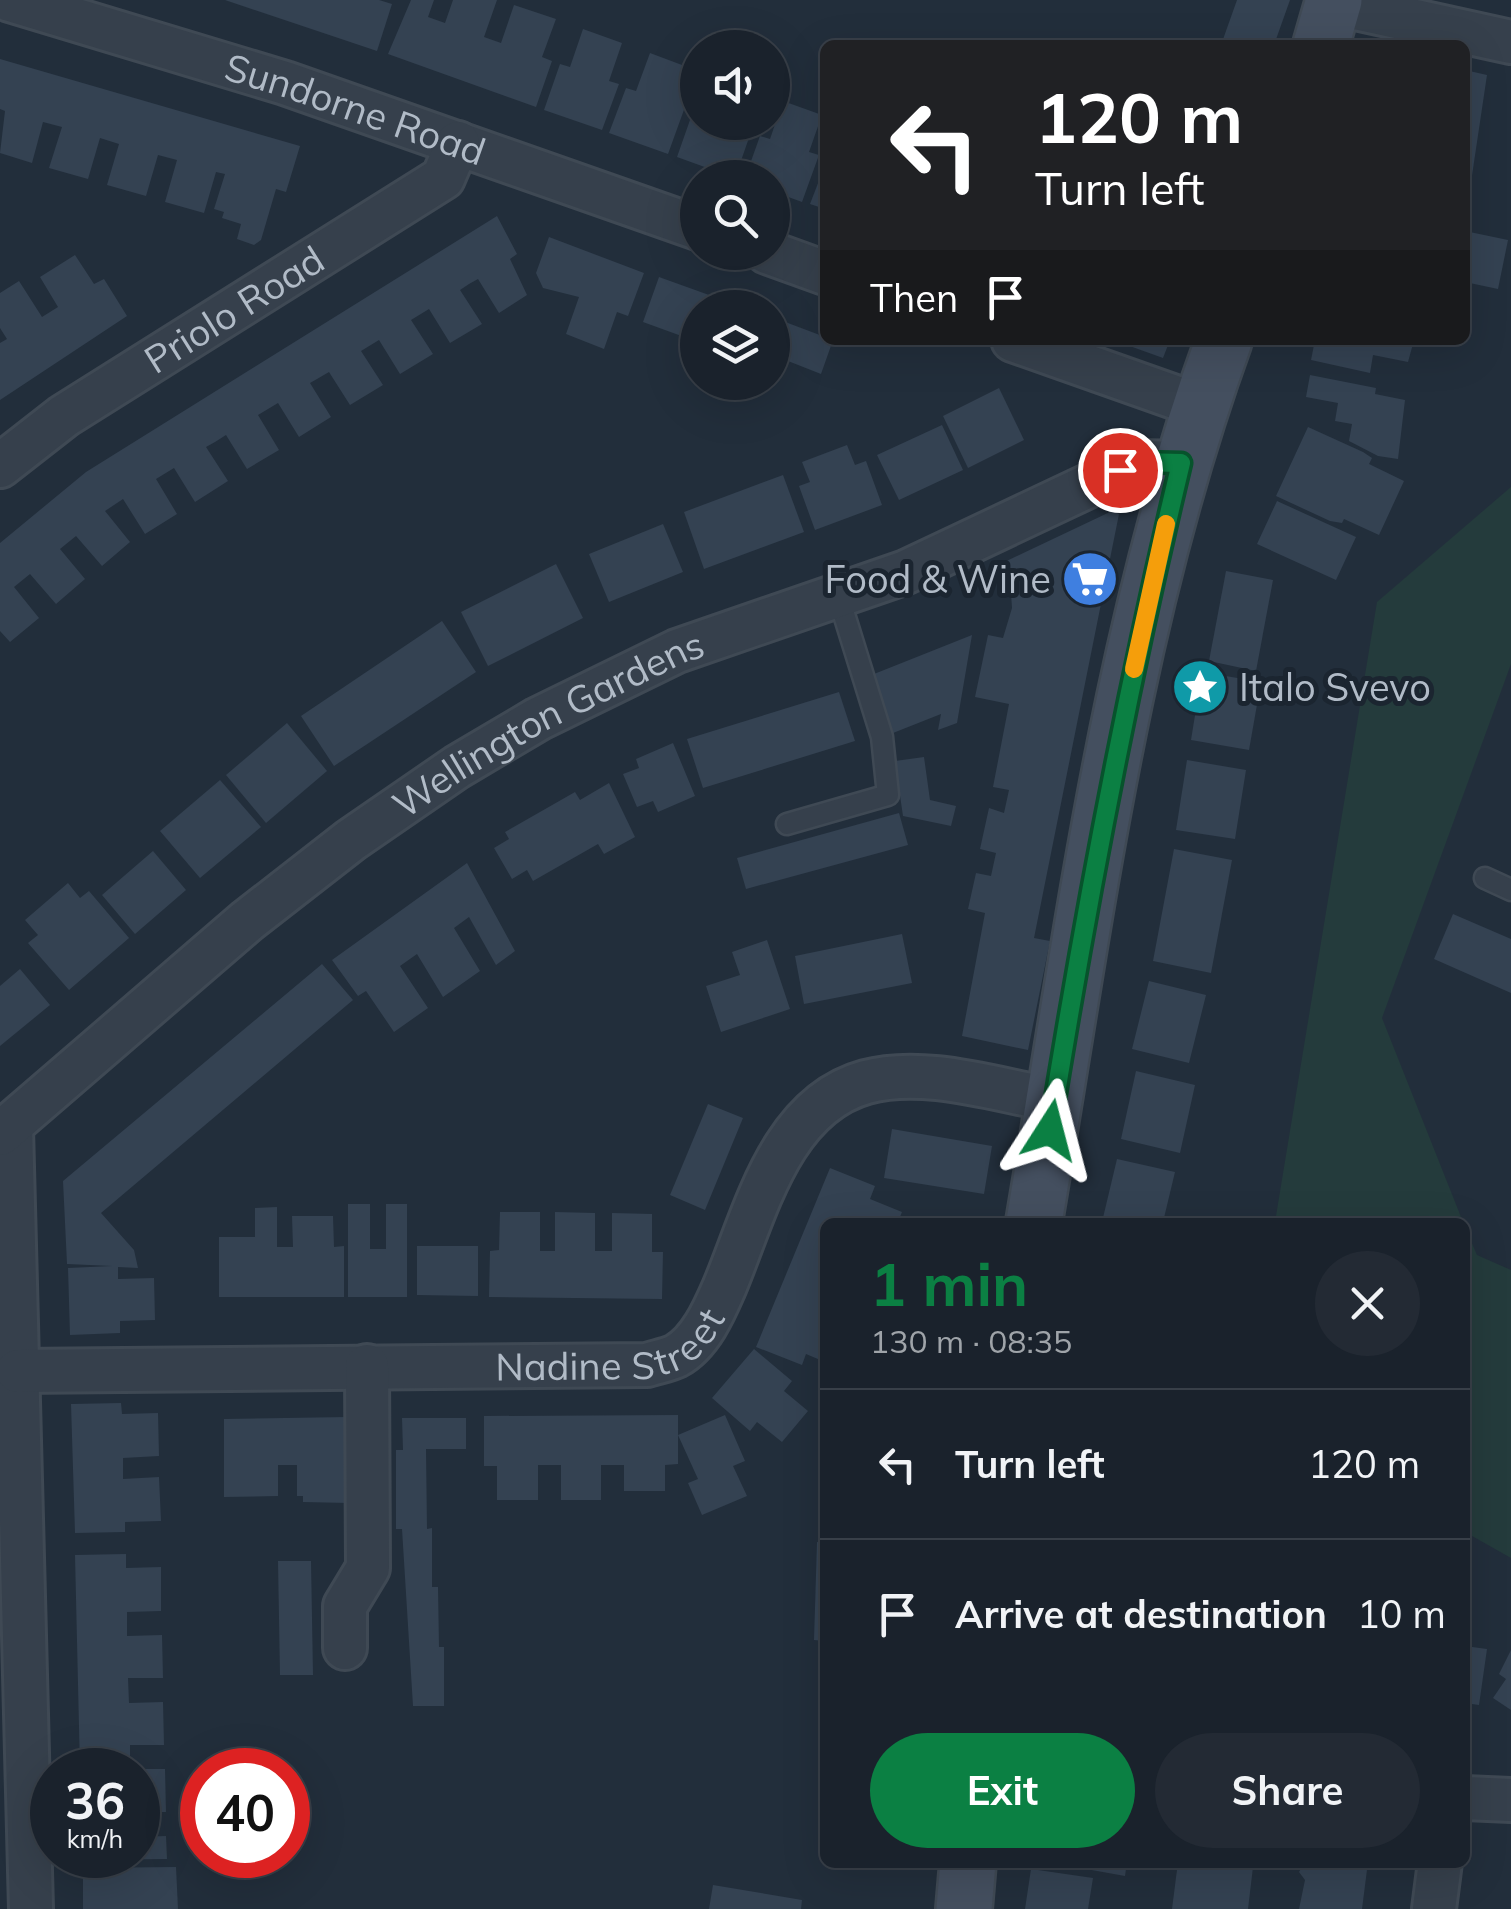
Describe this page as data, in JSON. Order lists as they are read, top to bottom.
{
  "streets": {
    "street": [
      "Sundorne Road",
      "Priolo Road",
      "Wellington Gardens",
      "Nadine Street"
    ]
  },
  "crossings": [
    ["Sundorne Road", "Priolo Road"]
  ],
  "places": {
    "supermarket": ["Food & Wine"],
    "place": ["Italo Svevo"]
  },
  "page": {
    "turn": ["120 m", "Turn left"],
    "then": "Then",
    "heading": ["1 min", "130 m · 08:35"],
    "list": [
      {
        "name": "Turn left",
        "value": "120 m"
      },
      {
        "name": "Arrive at destination",
        "value": "10 m"
      }
    ],
    "buttons": ["Exit", "Share"],
    "speed": "36 km/h",
    "limit": "40"
  }
}
